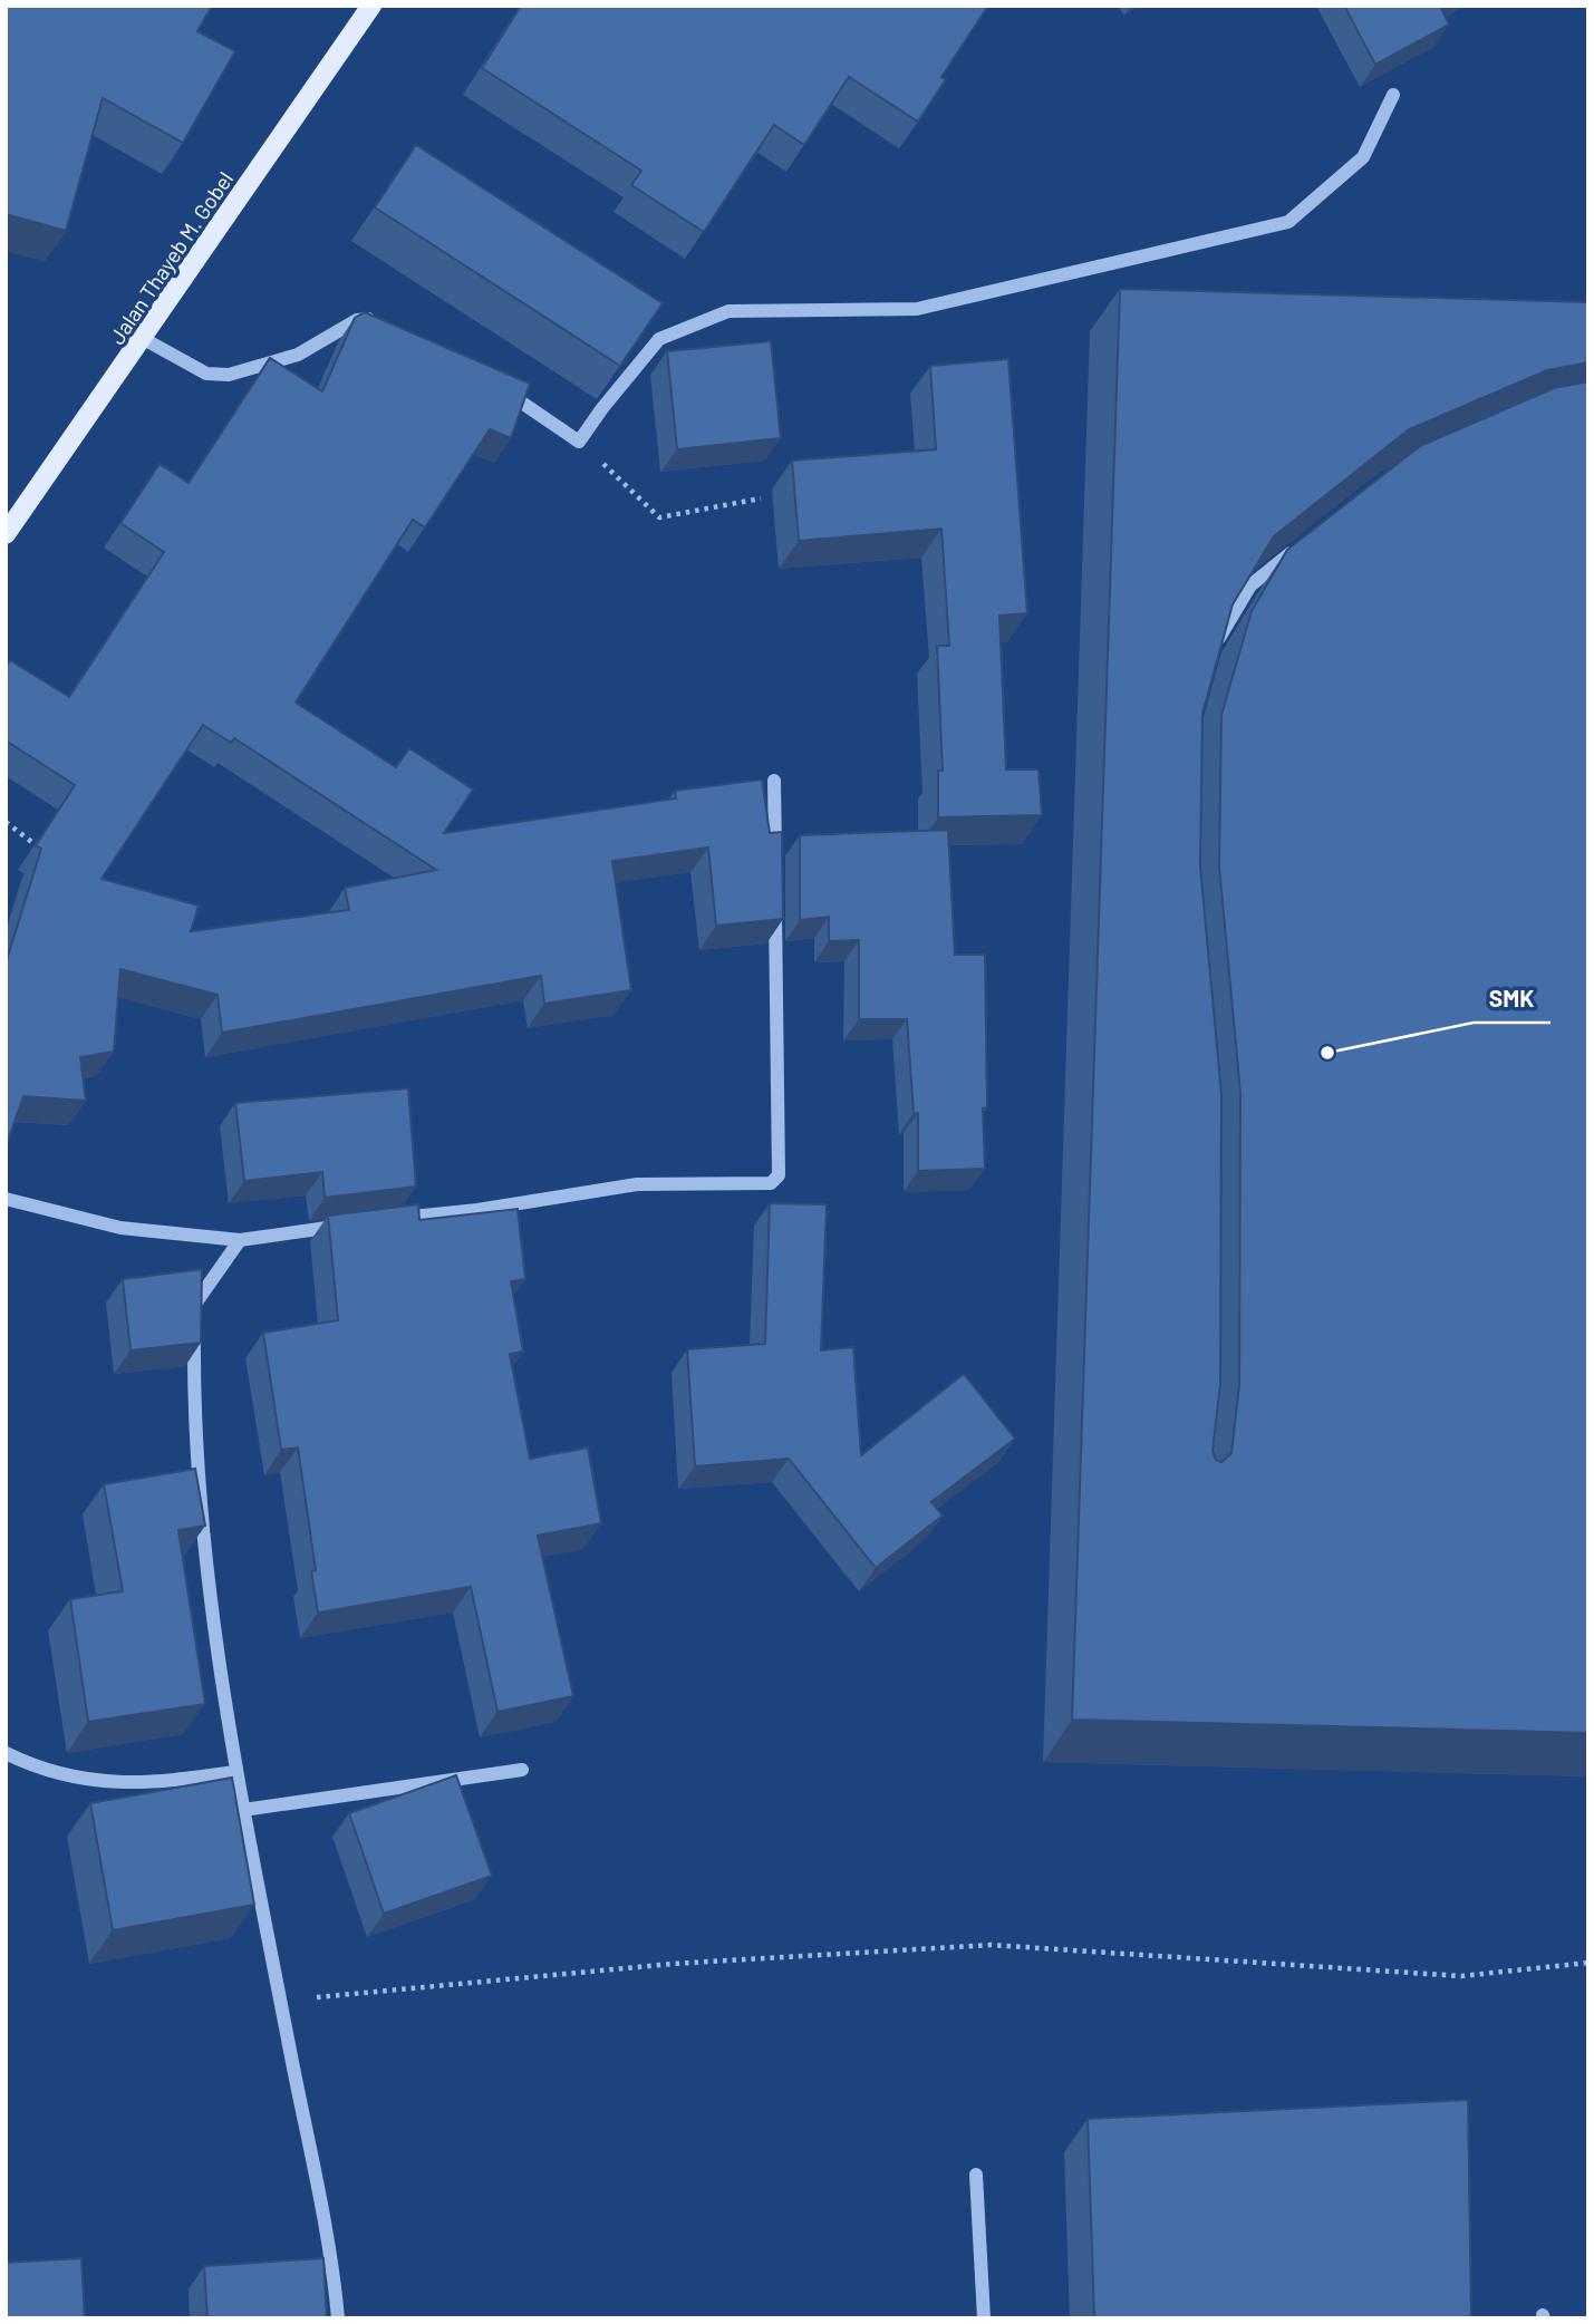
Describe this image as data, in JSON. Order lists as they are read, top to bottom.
{
  "streets": {
    "main road": ["Jalan Thayeb M. Gobel"]
  },
  "places": ["SMK"]
}
